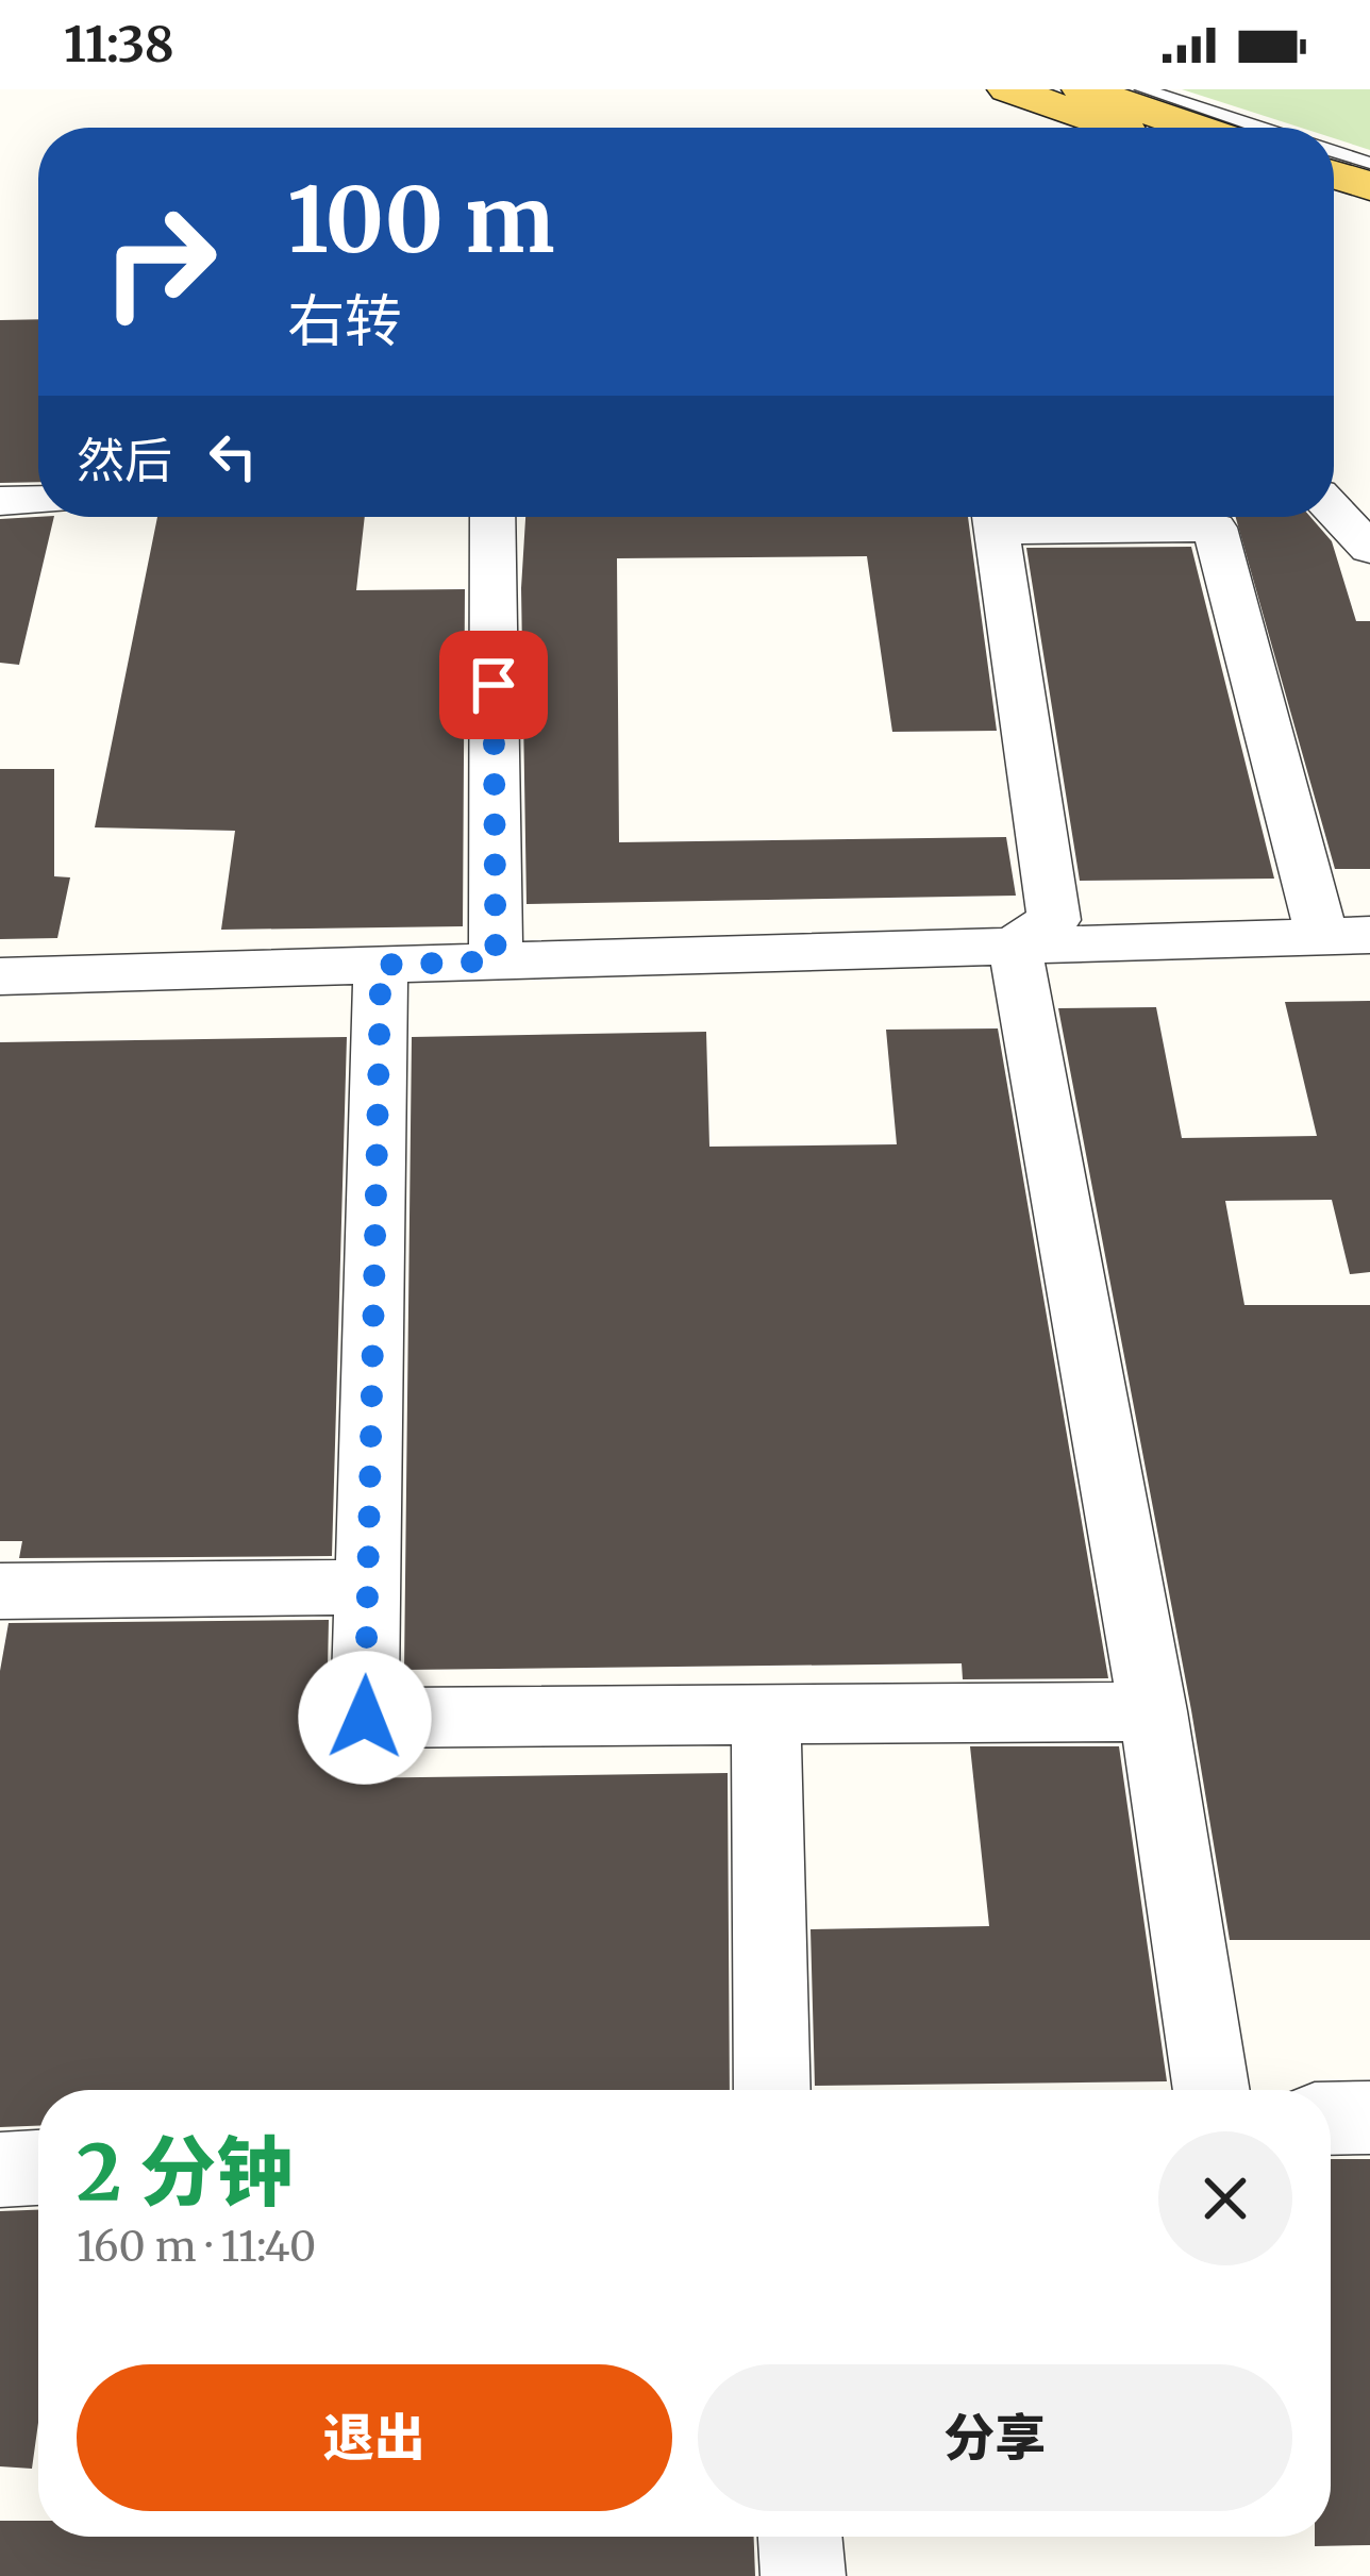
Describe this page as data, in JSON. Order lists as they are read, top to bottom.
{
  "page": {
    "status": "11:38",
    "turn": ["100 m", "右转"],
    "then": "然后",
    "heading": ["2 分钟", "160 m · 11:40"],
    "buttons": ["退出", "分享"]
  }
}
